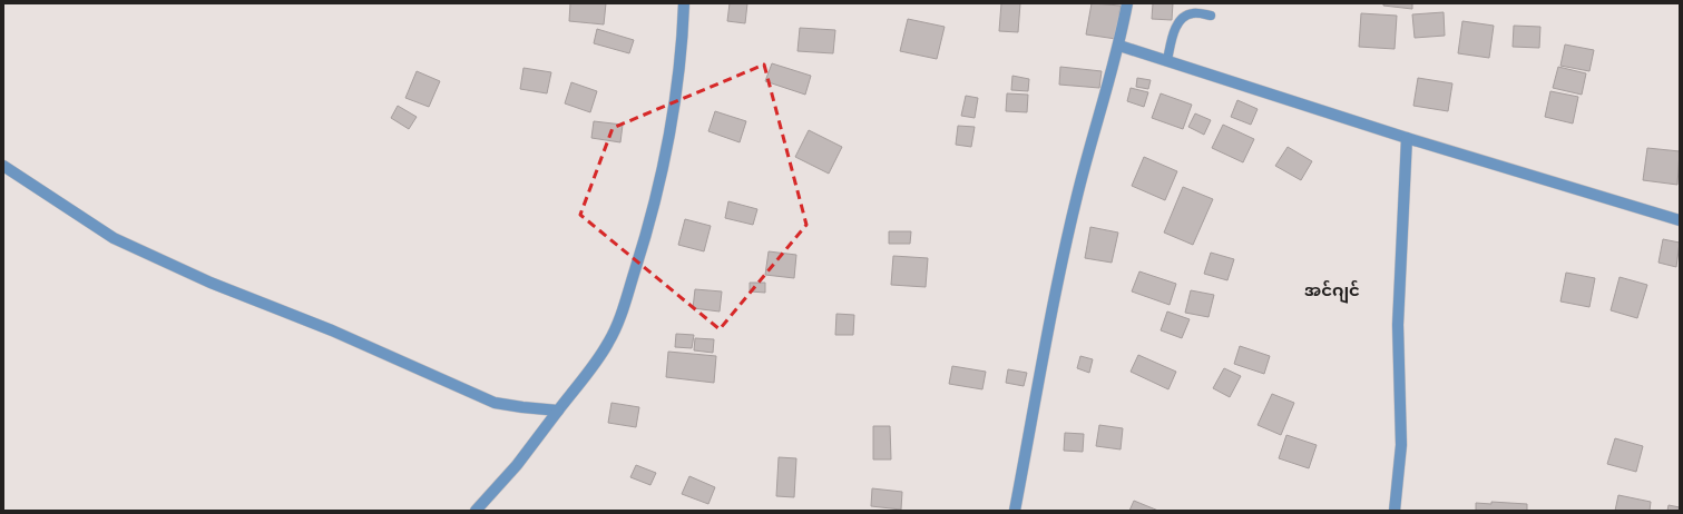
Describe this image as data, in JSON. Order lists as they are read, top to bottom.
{
  "districts": ["အင်ဂျင်"]
}
